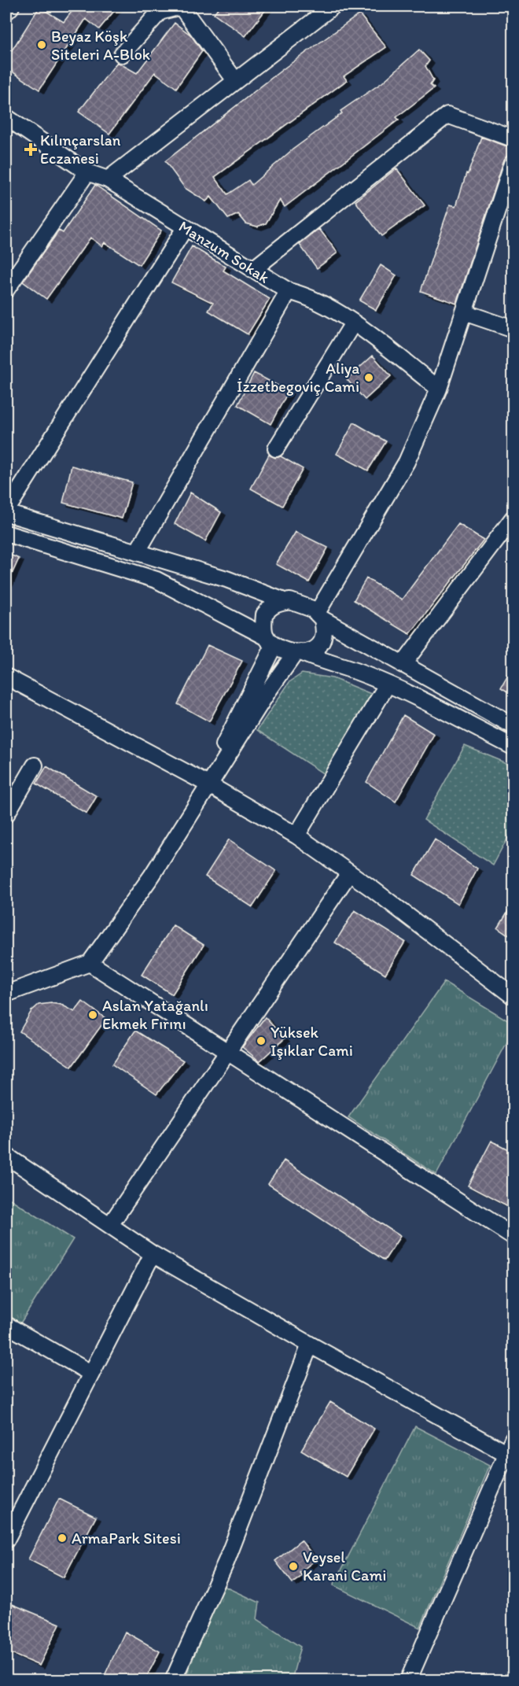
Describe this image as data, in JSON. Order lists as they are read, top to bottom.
{
  "streets": {
    "street": ["Manzum Sokak"]
  },
  "places": {
    "other": [
      "Beyaz Köşk Siteleri A-Blok",
      "Aliya İzzetbegoviç Cami",
      "Aslan Yatağanlı Ekmek Fırını",
      "Yüksek Işıklar Cami",
      "ArmaPark Sitesi",
      "Veysel Karani Cami"
    ],
    "health": ["Kılınçarslan Eczanesi"]
  }
}
